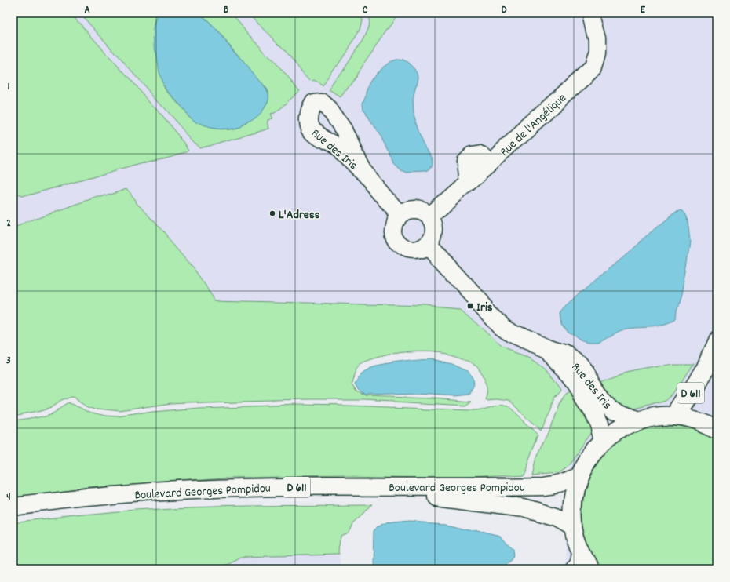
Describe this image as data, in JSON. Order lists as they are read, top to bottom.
{
  "streets": {
    "main road": [
      "Rue de l'Angélique",
      "Rue des Iris",
      "D 611",
      "Boulevard Georges Pompidou"
    ]
  },
  "crossings": [
    ["Rue de l'Angélique", "Rue des Iris"]
  ],
  "places": {
    "other": ["L'Adress"],
    "transit": ["Iris"]
  },
  "grid": {
    "columns": [
      "A",
      "B",
      "C",
      "D",
      "E"
    ],
    "rows": [
      "1",
      "2",
      "3",
      "4"
    ]
  }
}
